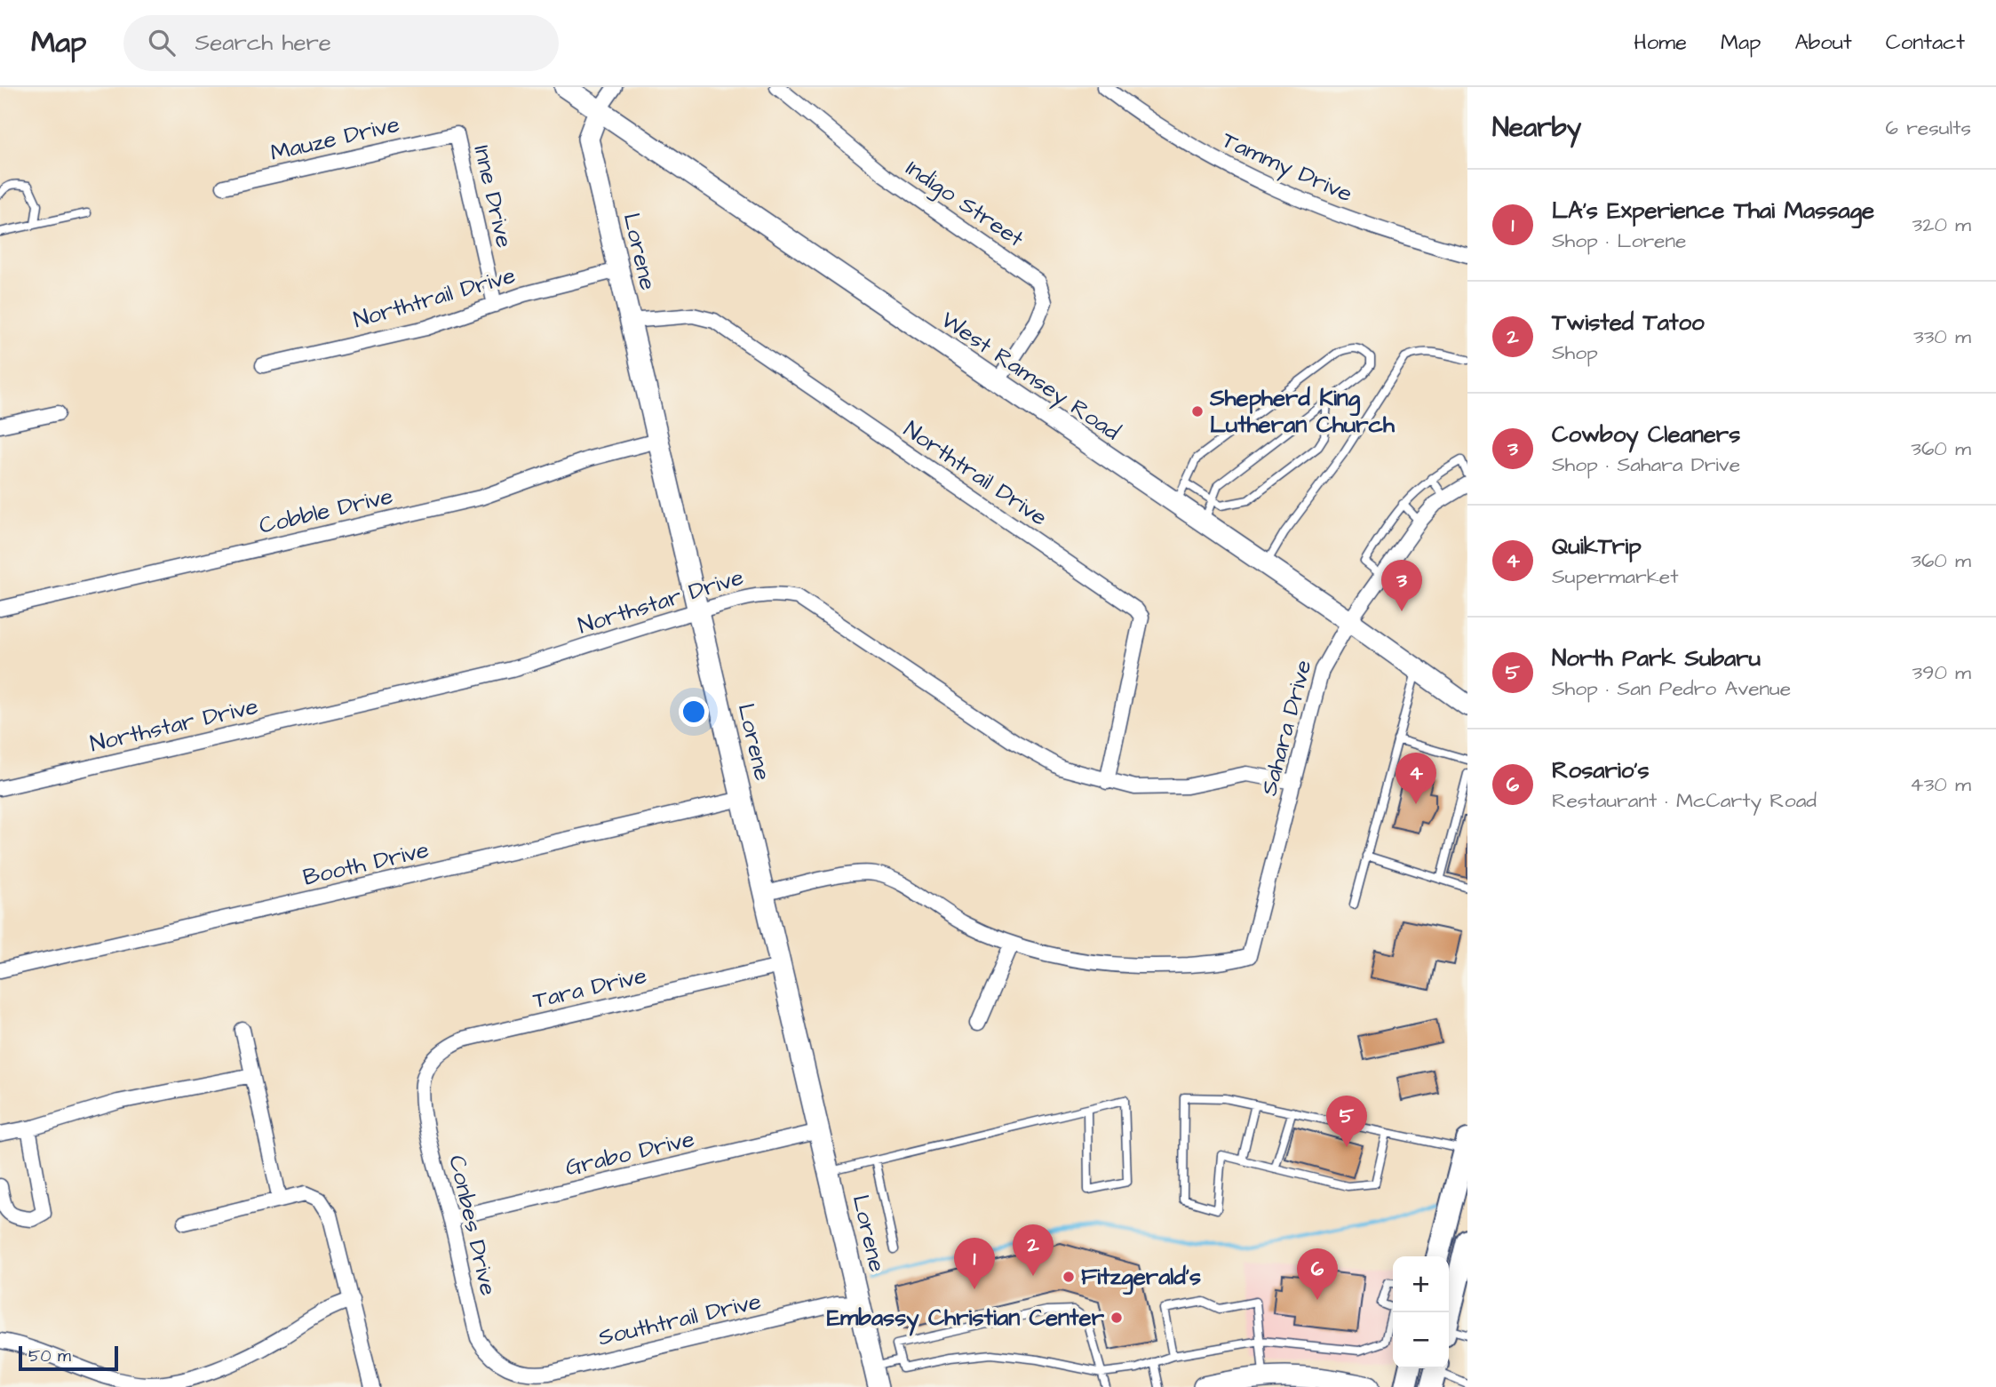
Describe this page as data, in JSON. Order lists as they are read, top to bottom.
{
  "streets": {
    "street": [
      "Mauze Drive",
      "Tammy Drive",
      "Inne Drive",
      "Indigo Street",
      "Lorene",
      "Northtrail Drive",
      "West Ramsey Road",
      "Cobble Drive",
      "Northstar Drive",
      "Sahara Drive",
      "Booth Drive",
      "Tara Drive",
      "Grabo Drive",
      "Conbes Drive",
      "Southtrail Drive"
    ]
  },
  "crossings": [
    ["Mauze Drive", "Inne Drive"],
    ["Inne Drive", "Northtrail Drive"],
    ["Indigo Street", "West Ramsey Road"],
    ["Lorene", "Northtrail Drive"],
    ["Lorene", "West Ramsey Road"],
    ["Lorene", "Cobble Drive"],
    ["Lorene", "Northstar Drive"],
    ["Lorene", "Booth Drive"],
    ["Lorene", "Tara Drive"],
    ["Lorene", "Grabo Drive"],
    ["Lorene", "Southtrail Drive"],
    ["Northtrail Drive", "Northstar Drive"],
    ["West Ramsey Road", "Sahara Drive"],
    ["Northstar Drive", "Sahara Drive"],
    ["Tara Drive", "Conbes Drive"],
    ["Grabo Drive", "Conbes Drive"],
    ["Conbes Drive", "Southtrail Drive"]
  ],
  "places": ["Shepherd King Lutheran Church", "Fitzgerald's", "Embassy Christian Center"],
  "scale_bar": "50 m",
  "page": {
    "header": "Map",
    "search": "Search here",
    "nav": [
      "Home",
      "Map",
      "About",
      "Contact"
    ],
    "heading": ["Nearby", "6 results"],
    "list": [
      {
        "mark": "1",
        "name": "LA's Experience Thai Massage",
        "note": "Shop · Lorene",
        "value": "320 m"
      },
      {
        "mark": "2",
        "name": "Twisted Tatoo",
        "note": "Shop",
        "value": "330 m"
      },
      {
        "mark": "3",
        "name": "Cowboy Cleaners",
        "note": "Shop · Sahara Drive",
        "value": "360 m"
      },
      {
        "mark": "4",
        "name": "QuikTrip",
        "note": "Supermarket",
        "value": "360 m"
      },
      {
        "mark": "5",
        "name": "North Park Subaru",
        "note": "Shop · San Pedro Avenue",
        "value": "390 m"
      },
      {
        "mark": "6",
        "name": "Rosario's",
        "note": "Restaurant · McCarty Road",
        "value": "430 m"
      }
    ],
    "pins": [
      "3",
      "4",
      "5",
      "2",
      "1",
      "6"
    ],
    "map_buttons": ["+", "−"],
    "scale": "50 m"
  }
}
